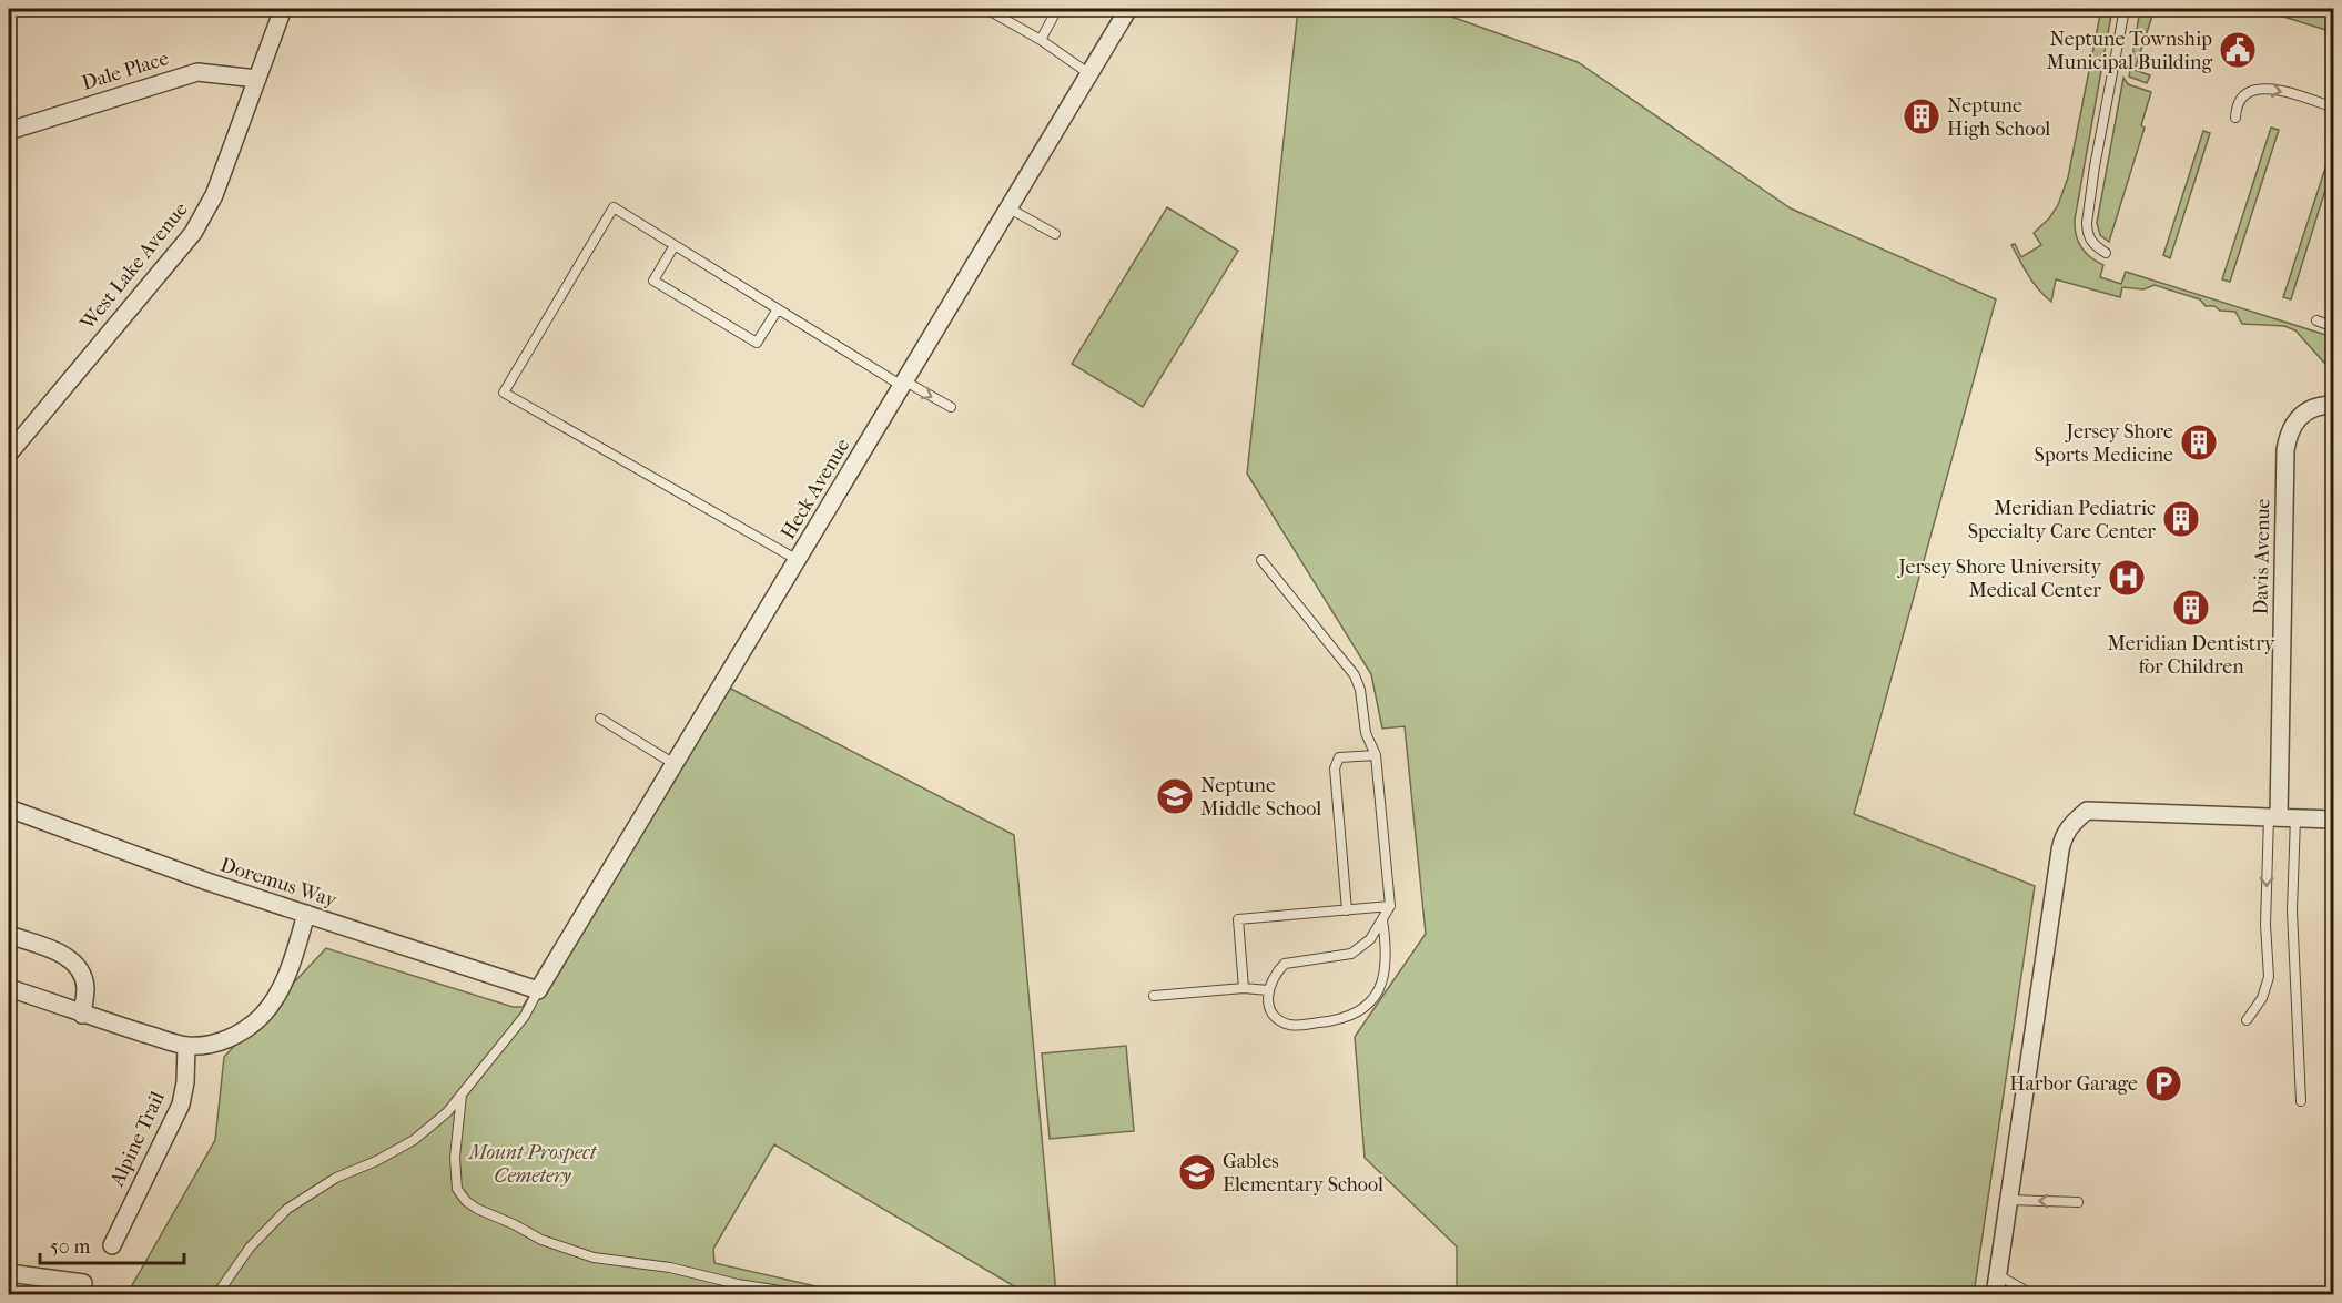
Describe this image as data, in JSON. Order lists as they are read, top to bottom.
{
  "streets": {
    "street": [
      "Dale Place",
      "West Lake Avenue",
      "Heck Avenue",
      "Davis Avenue",
      "Doremus Way",
      "Alpine Trail"
    ]
  },
  "crossings": [
    ["Dale Place", "West Lake Avenue"],
    ["Heck Avenue", "Doremus Way"]
  ],
  "parks": ["Mount Prospect Cemetery"],
  "places": {
    "public building": ["Neptune Township Municipal Building"],
    "building": [
      "Neptune High School",
      "Jersey Shore Sports Medicine",
      "Meridian Pediatric Specialty Care Center",
      "Meridian Dentistry for Children"
    ],
    "hospital": ["Jersey Shore University Medical Center"],
    "school or university": ["Neptune Middle School", "Gables Elementary School"],
    "parking": ["Harbor Garage"]
  },
  "scale_bar": "50 m"
}
